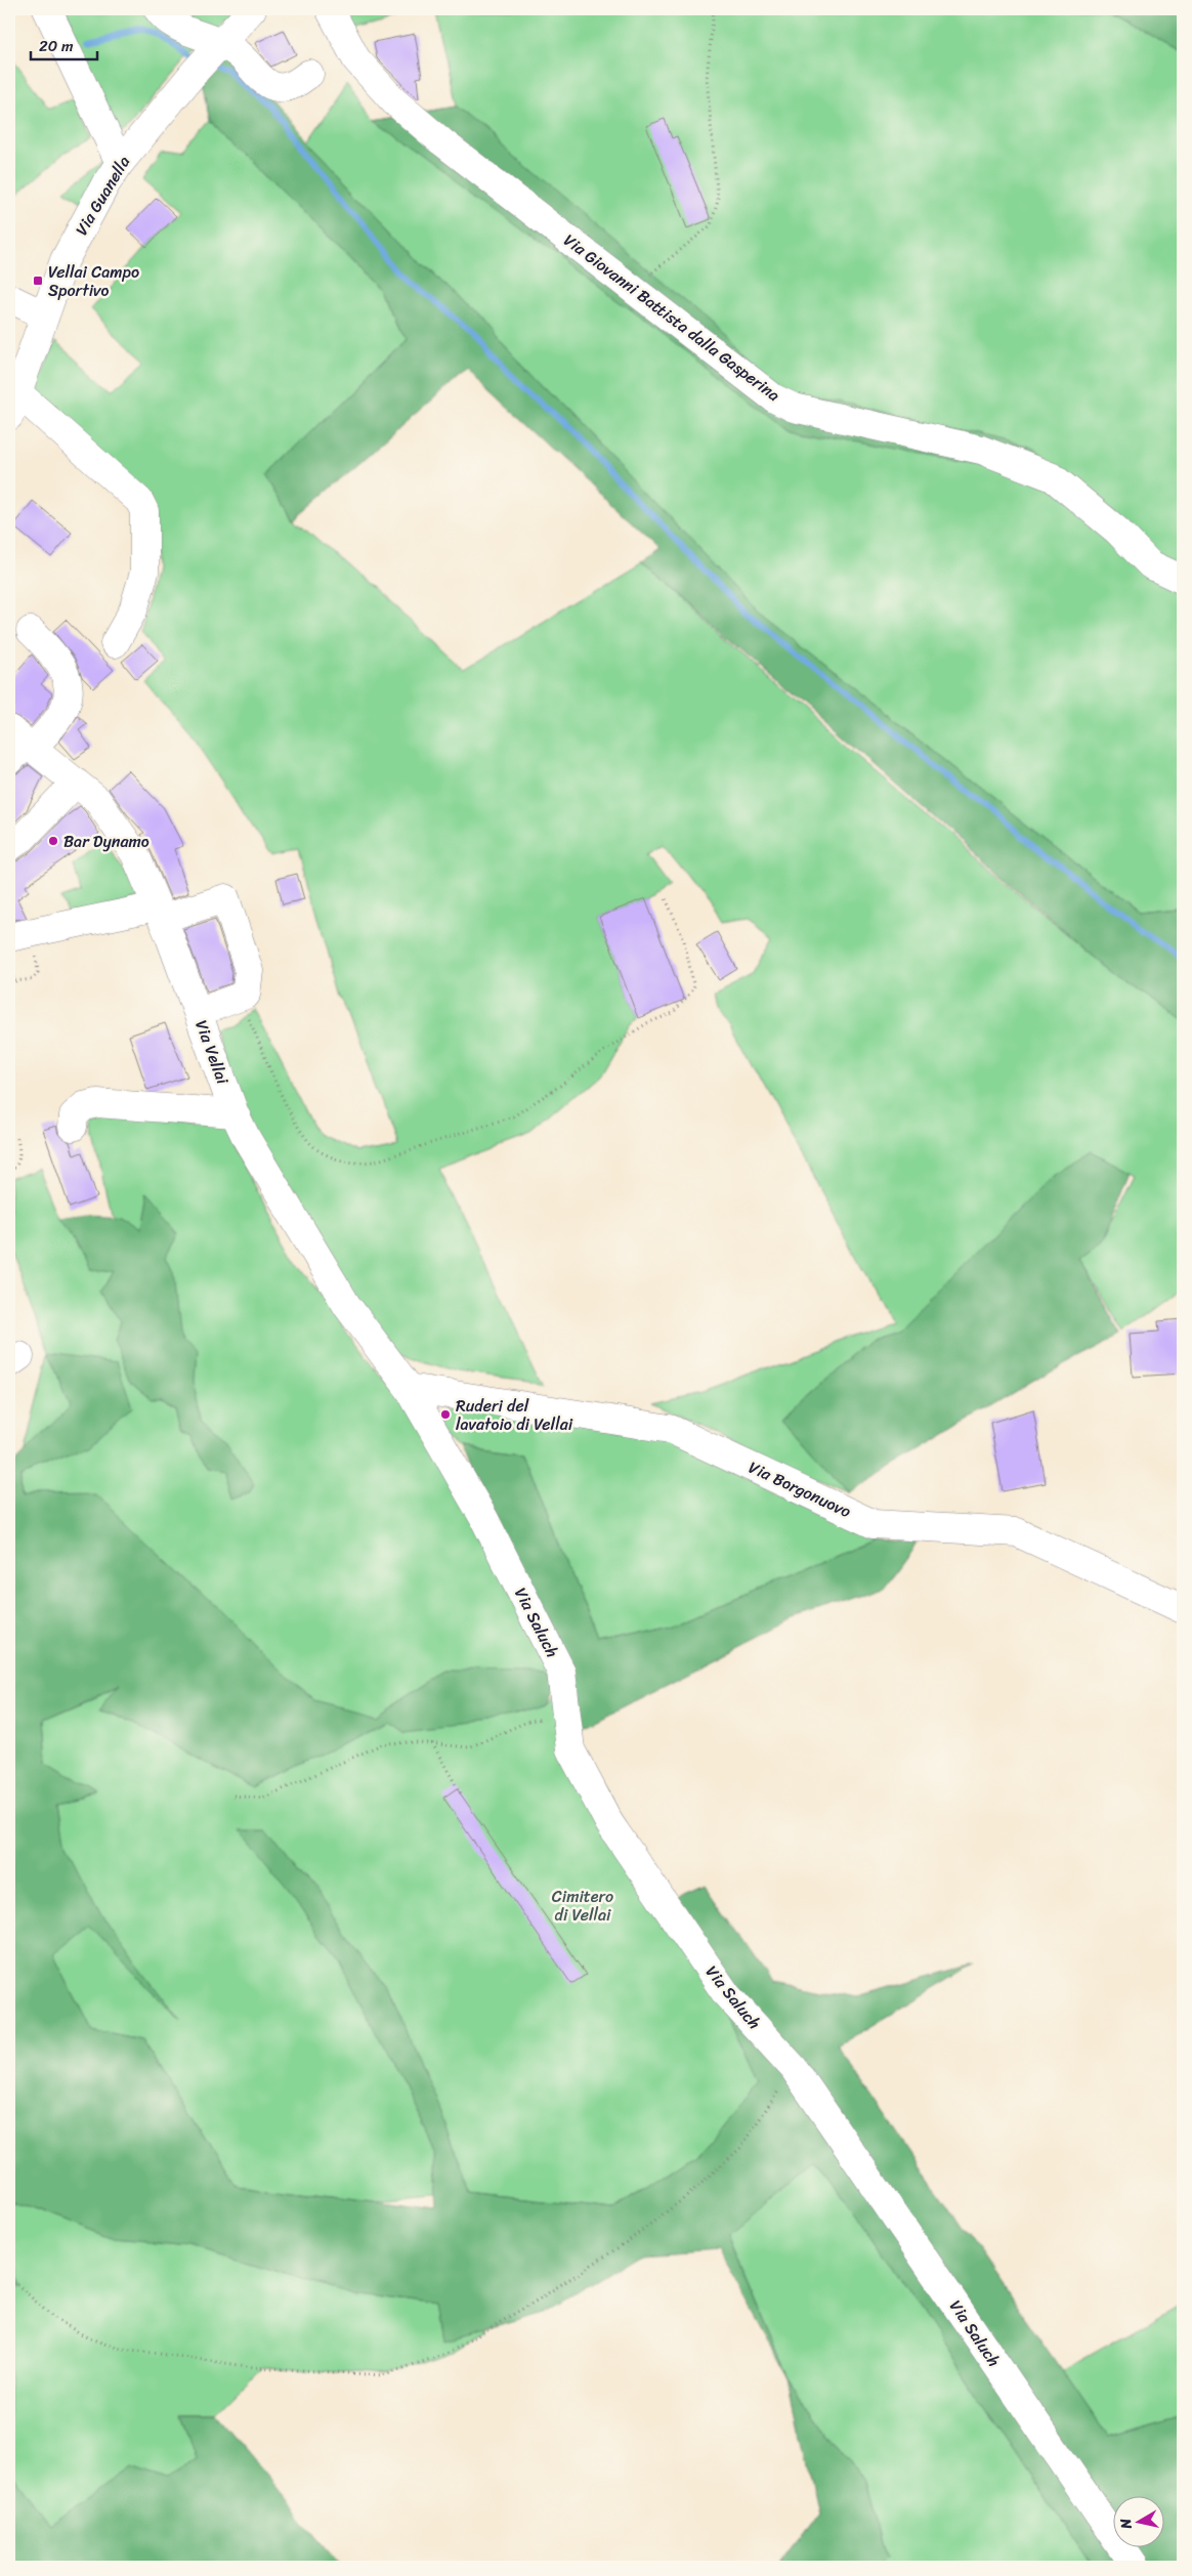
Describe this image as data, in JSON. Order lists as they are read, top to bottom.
{
  "streets": {
    "street": [
      "Via Guanella",
      "Via Giovanni Battista dalla Gasperina",
      "Via Vellai",
      "Via Borgonuovo",
      "Via Saluch"
    ]
  },
  "crossings": [
    ["Via Vellai", "Via Borgonuovo"],
    ["Via Vellai", "Via Saluch"],
    ["Via Borgonuovo", "Via Saluch"]
  ],
  "parks": ["Cimitero di Vellai"],
  "places": {
    "transit": ["Vellai Campo Sportivo"],
    "other": ["Bar Dynamo", "Ruderi del lavatoio di Vellai"]
  },
  "scale_bar": "20 m",
  "north": "left"
}
